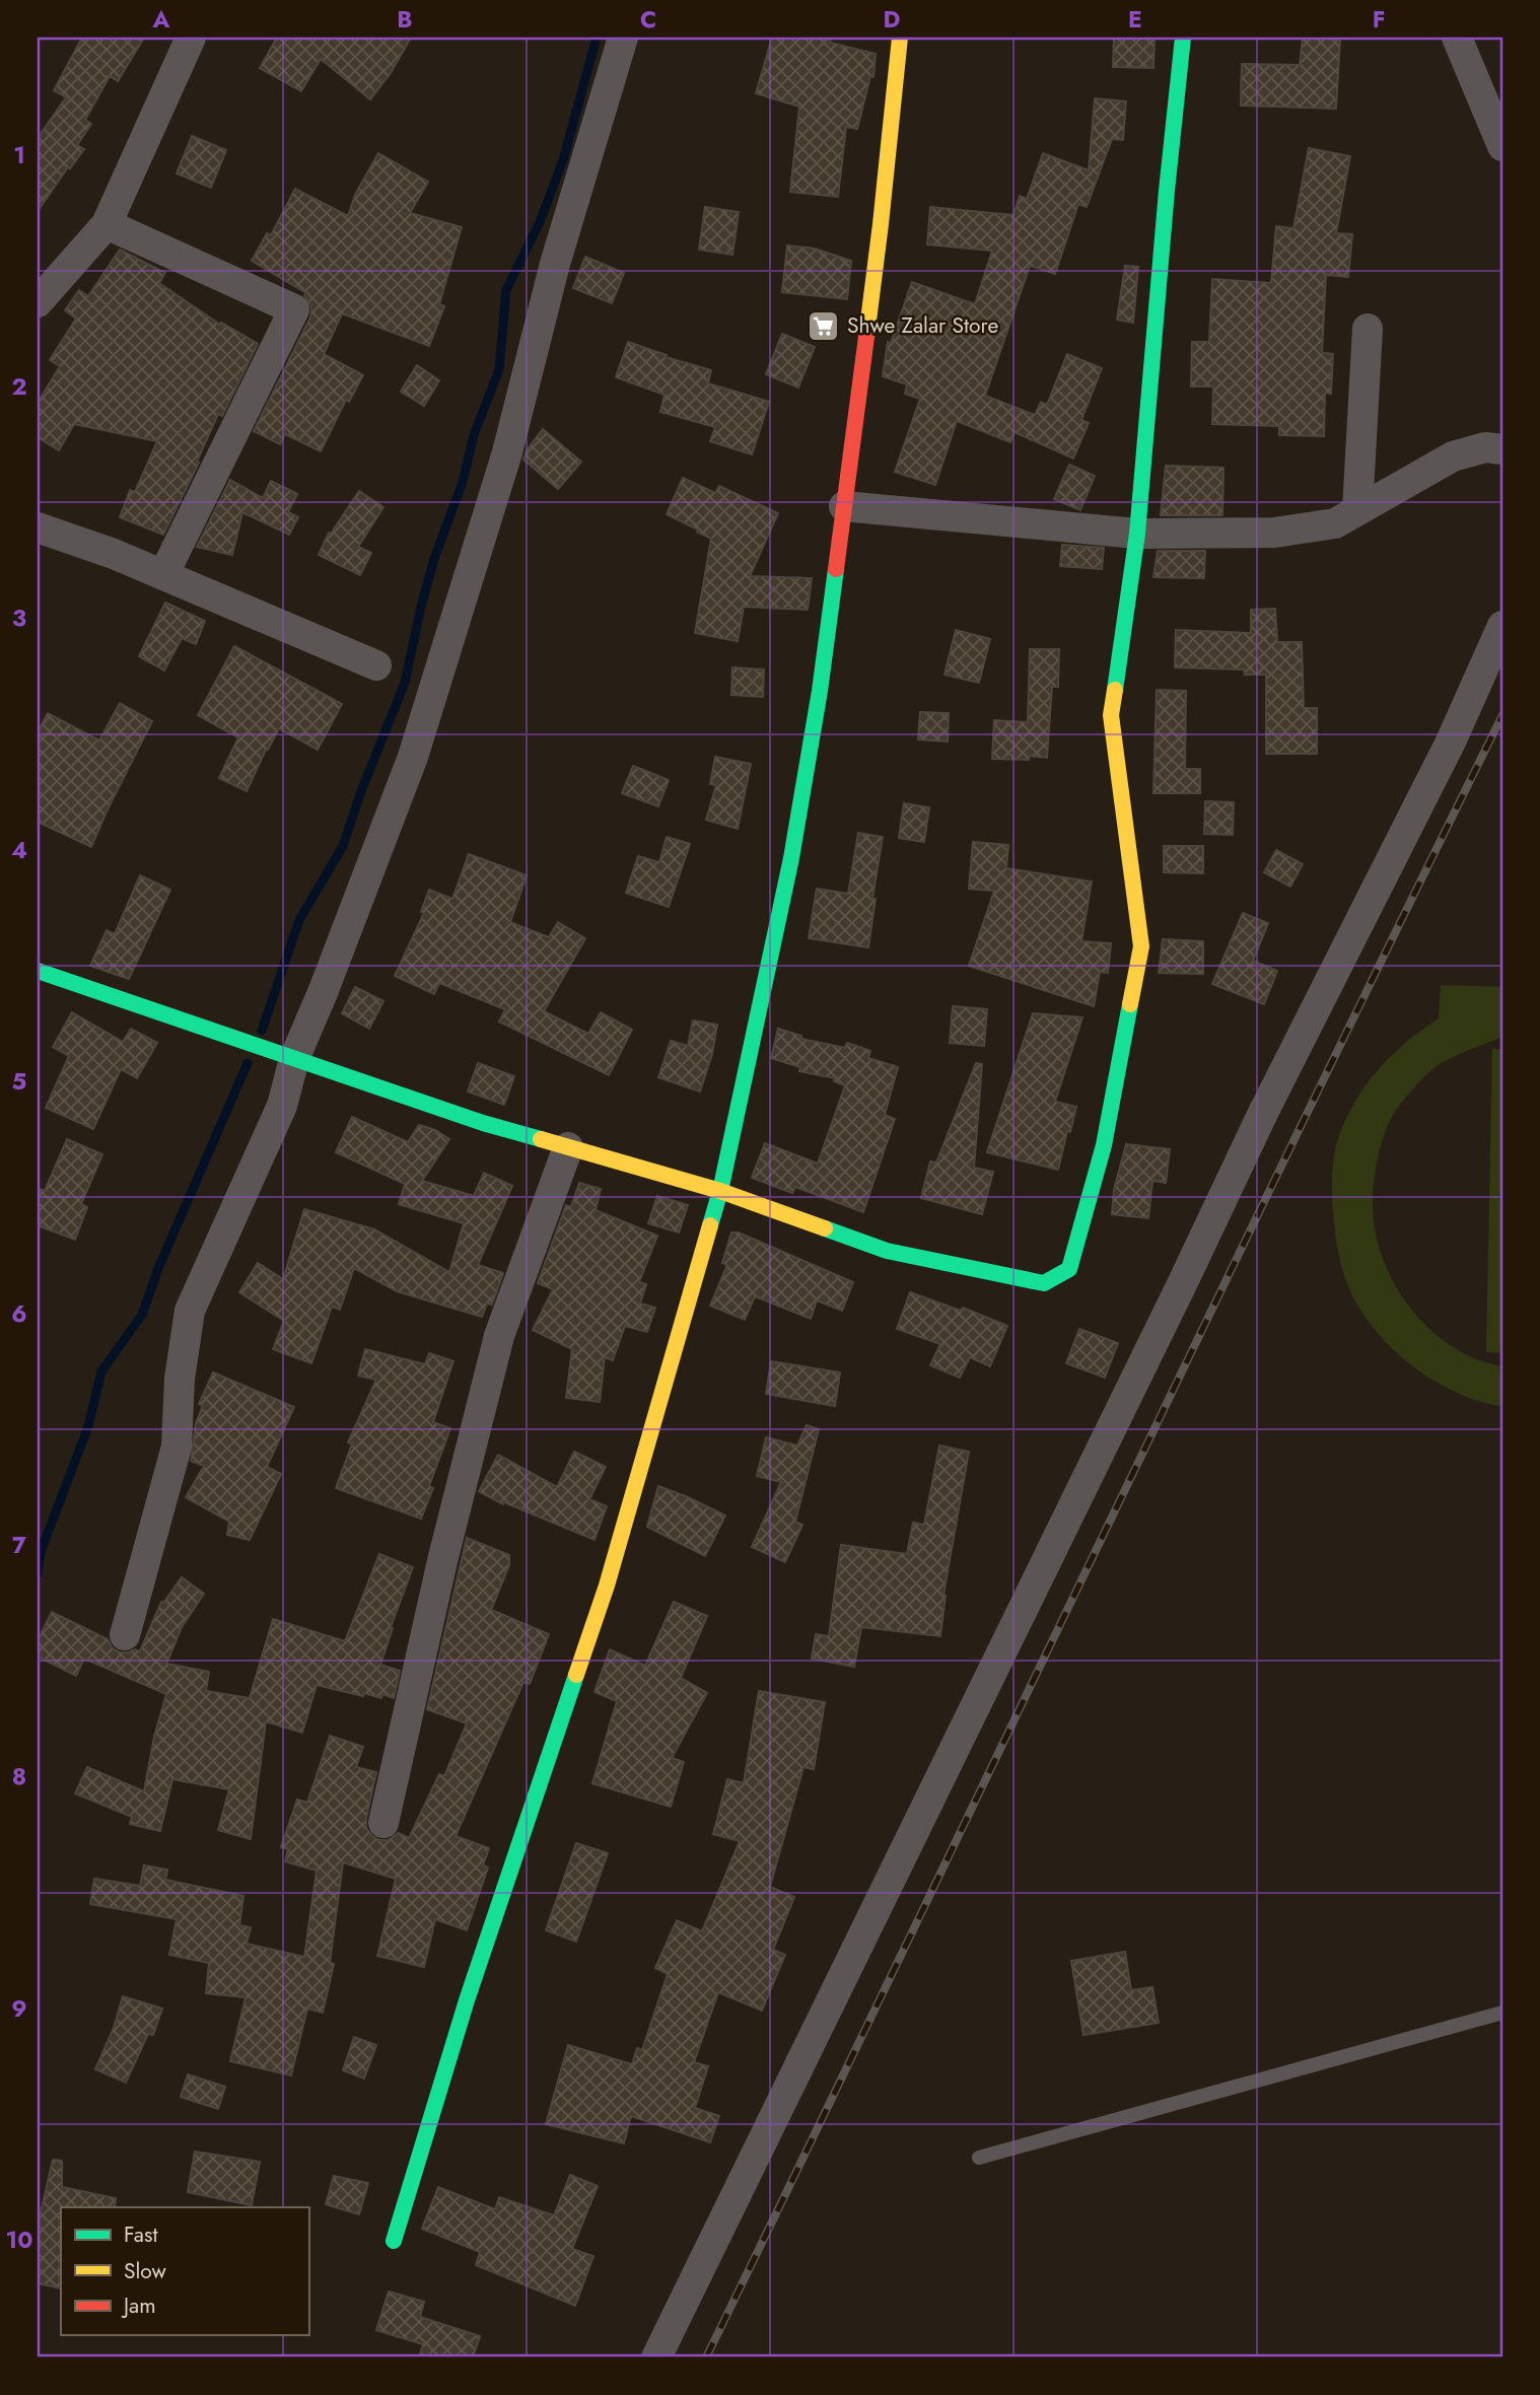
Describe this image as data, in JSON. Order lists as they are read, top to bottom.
{
  "places": {
    "supermarket": ["Shwe Zalar Store"]
  },
  "legend": ["Fast", "Slow", "Jam"],
  "grid": {
    "columns": [
      "A",
      "B",
      "C",
      "D",
      "E",
      "F"
    ],
    "rows": [
      "1",
      "2",
      "3",
      "4",
      "5",
      "6",
      "7",
      "8",
      "9",
      "10"
    ]
  }
}
